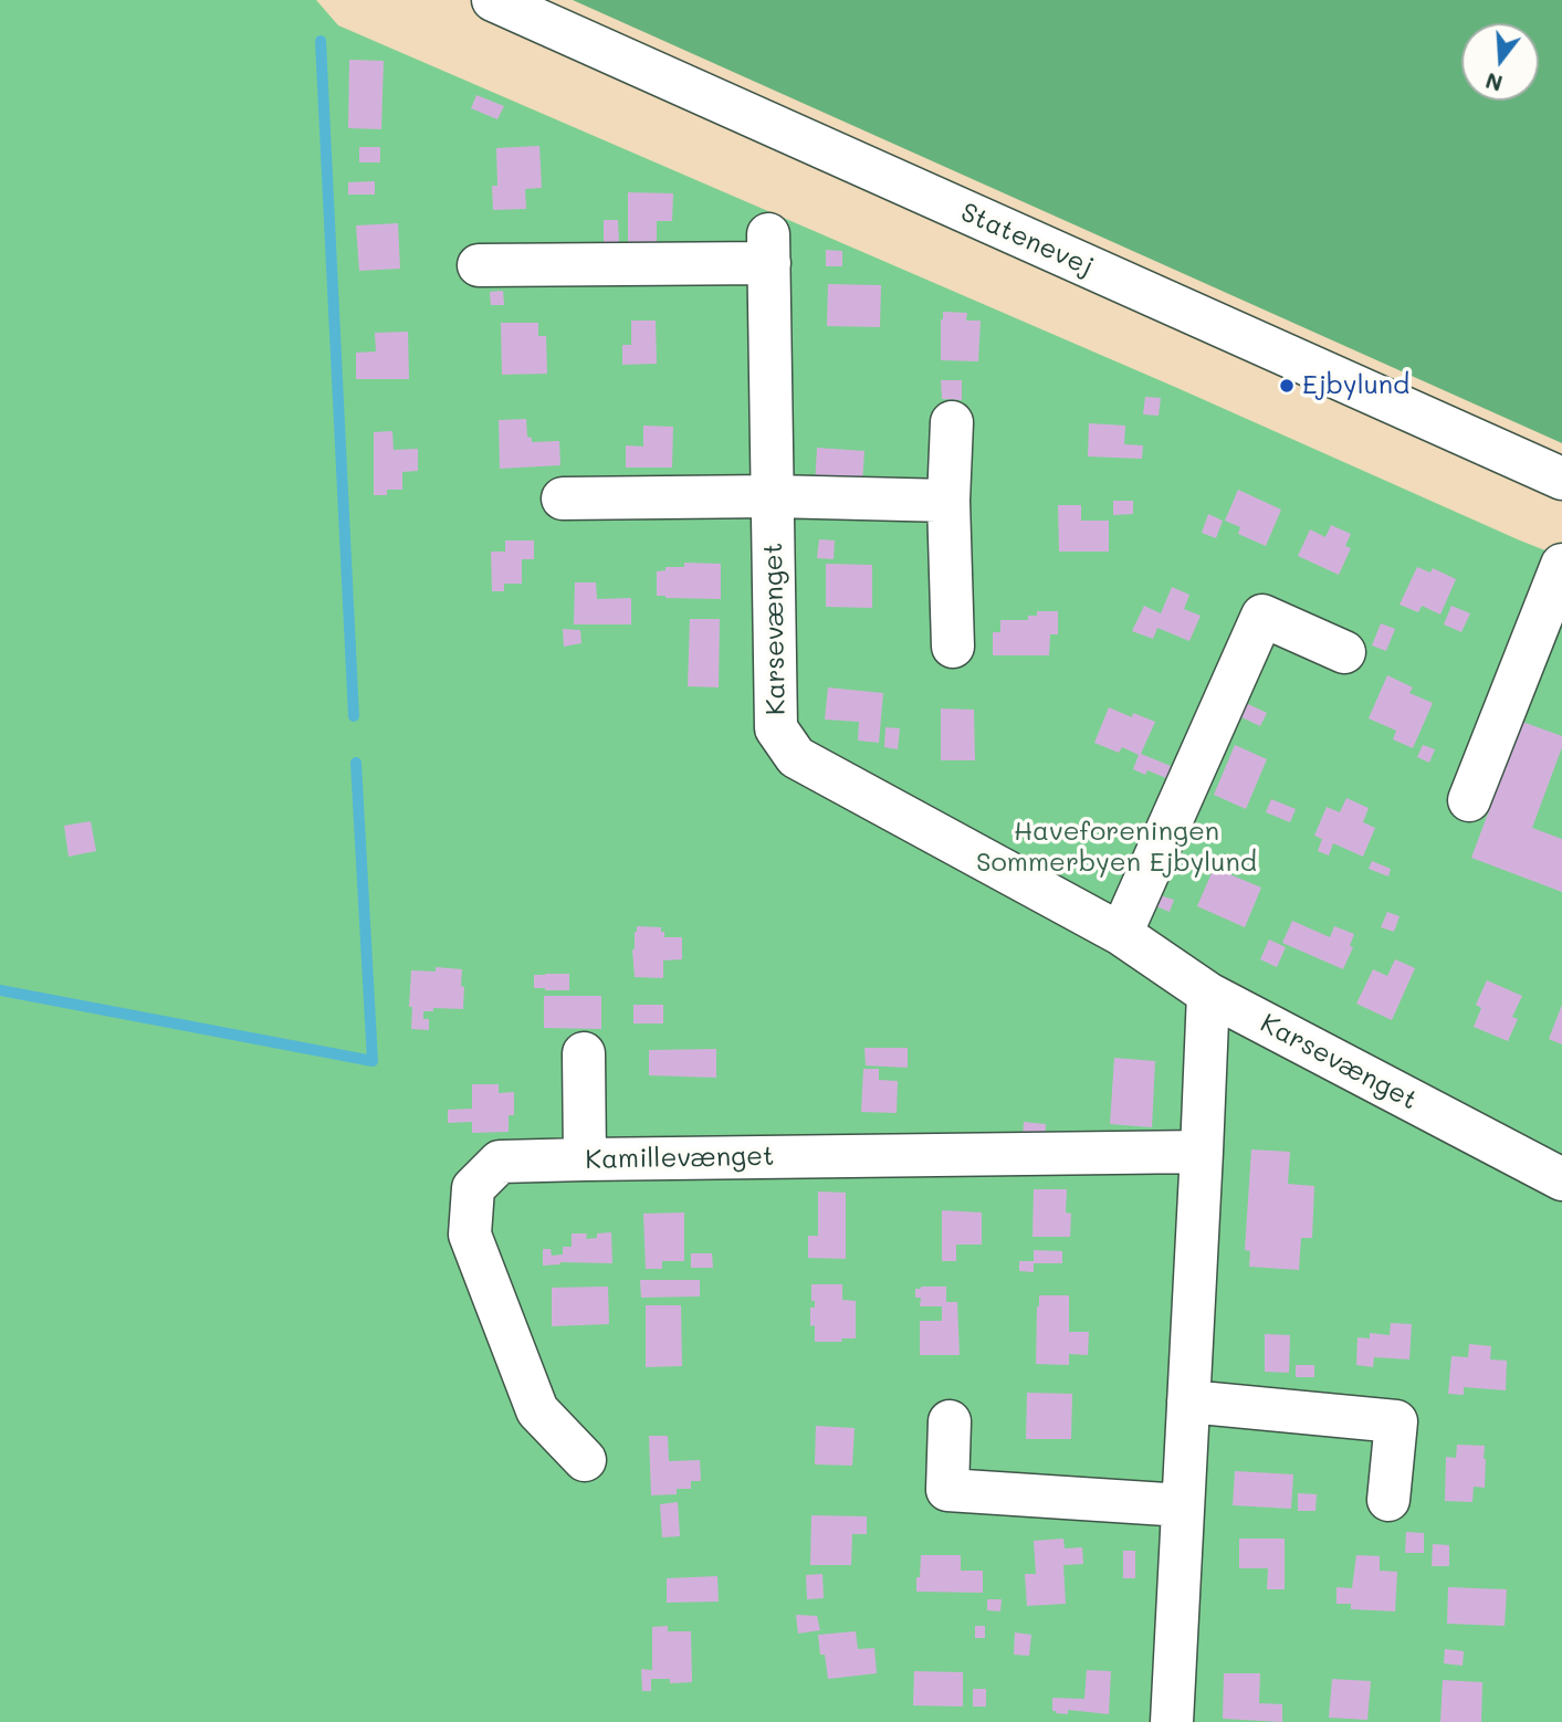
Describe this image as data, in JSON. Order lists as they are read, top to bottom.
{
  "streets": {
    "street": ["Statenevej", "Karsevænget", "Kamillevænget"]
  },
  "parks": ["Haveforeningen Sommerbyen Ejbylund"],
  "places": ["Ejbylund"],
  "north": "bottom"
}
